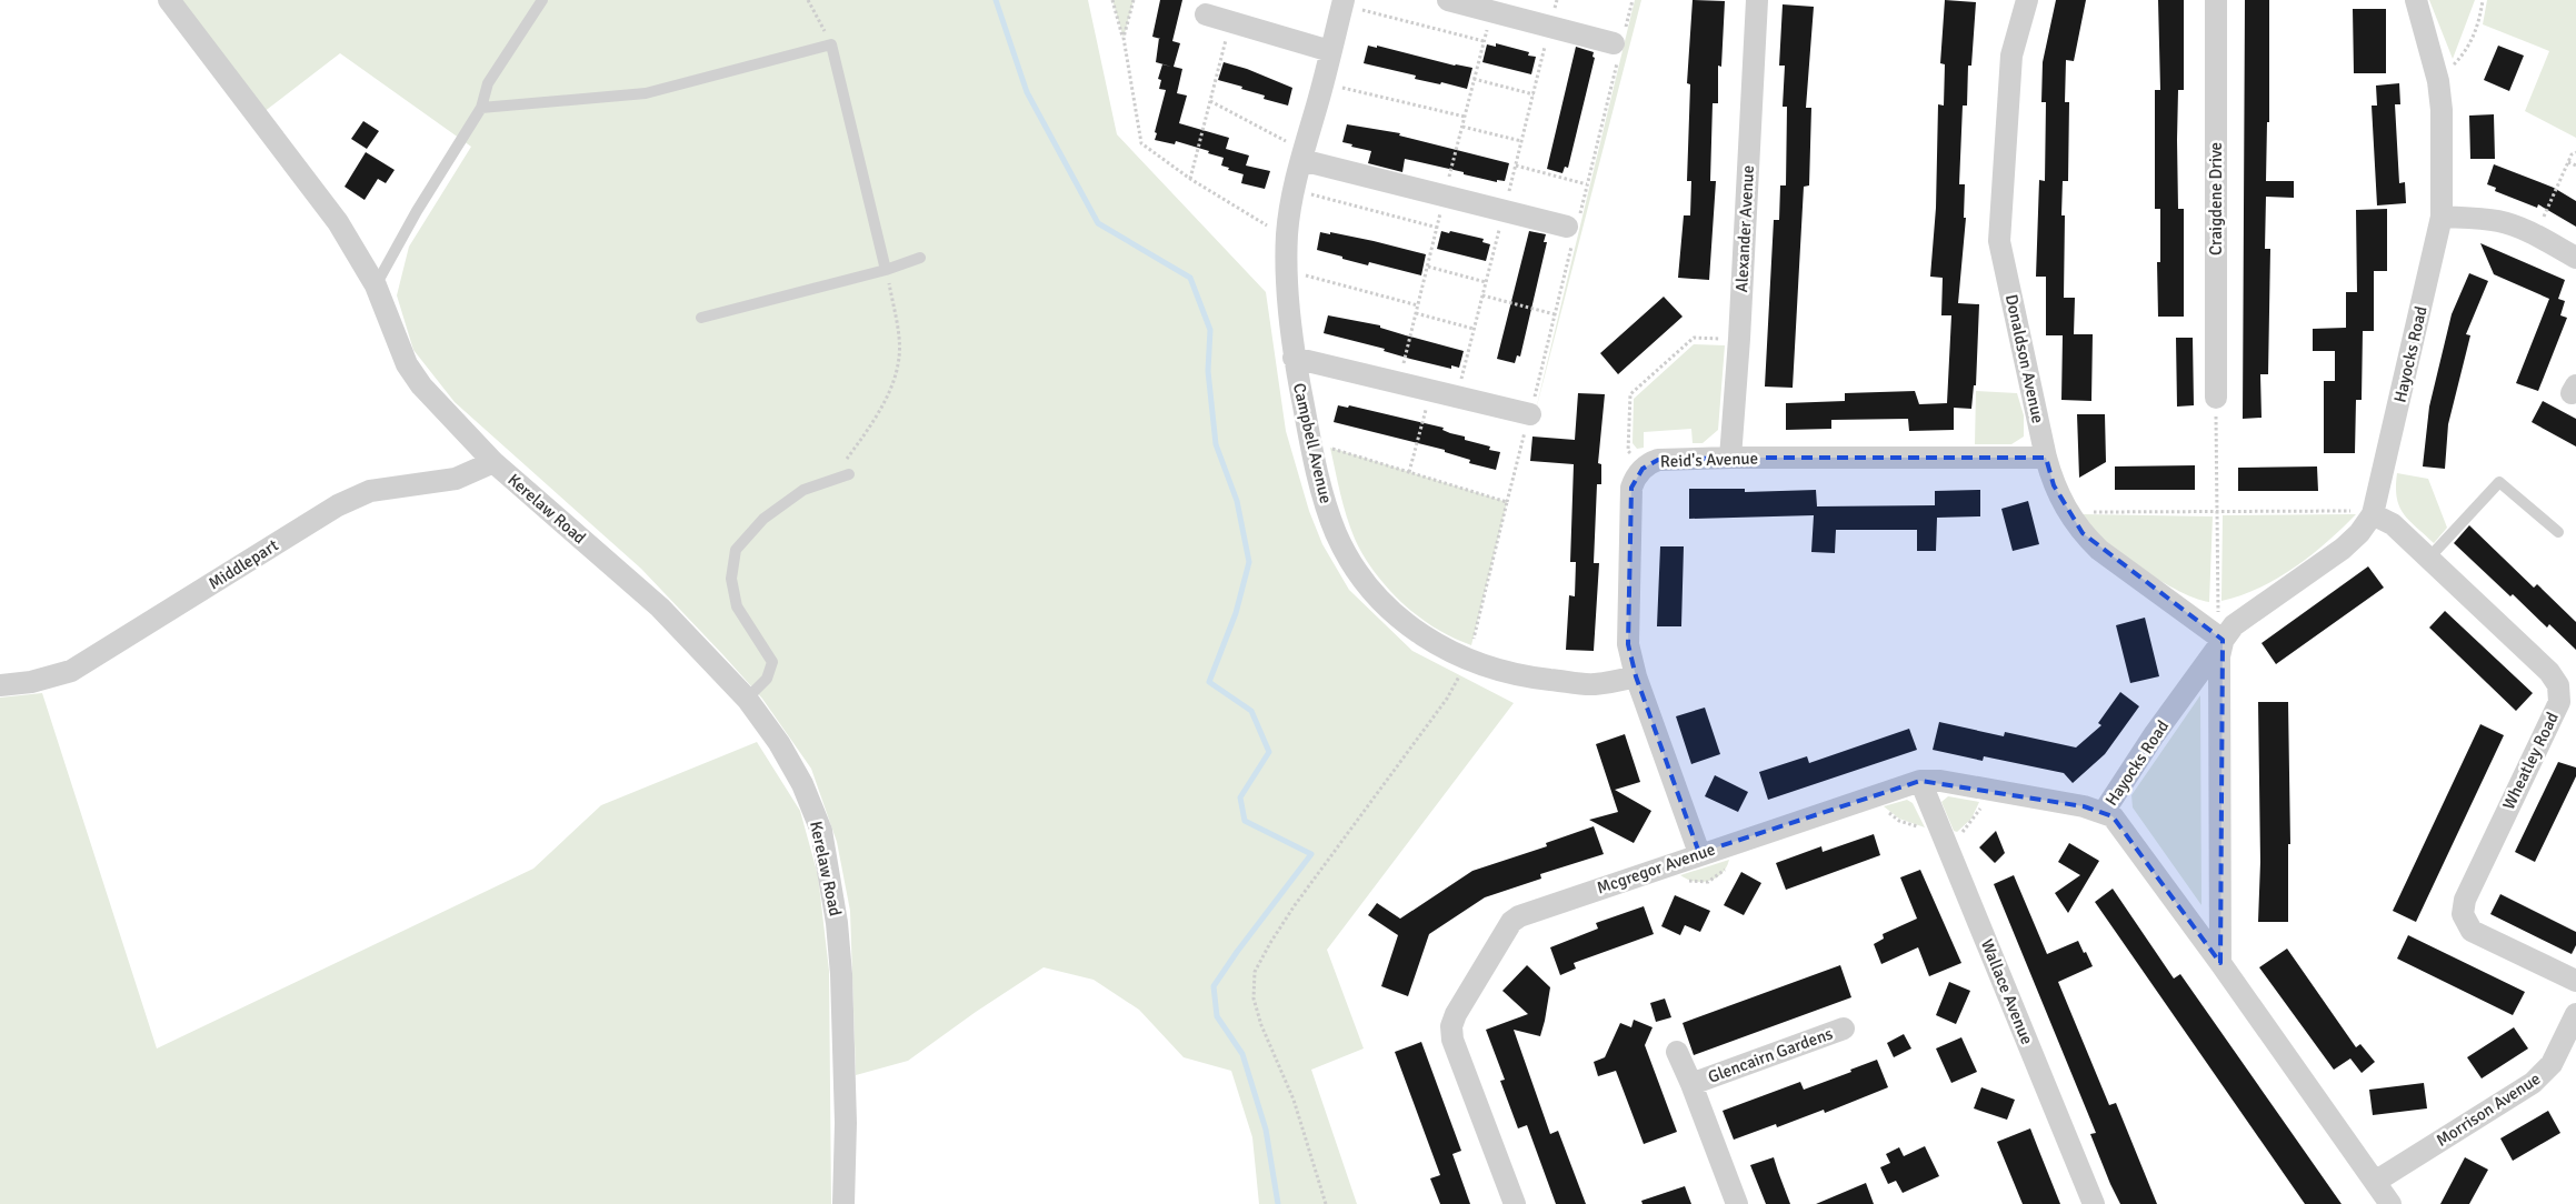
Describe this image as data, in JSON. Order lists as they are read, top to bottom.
{
  "streets": {
    "street": [
      "Craigdene Drive",
      "Alexander Avenue",
      "Hayocks Road",
      "Donaldson Avenue",
      "Campbell Avenue",
      "Reid's Avenue",
      "Kerelaw Road",
      "Middlepart",
      "Wheatley Road",
      "Mcgregor Avenue",
      "Wallace Avenue",
      "Glencairn Gardens",
      "Morrison Avenue"
    ]
  },
  "crossings": [
    ["Alexander Avenue", "Reid's Avenue"],
    ["Hayocks Road", "Donaldson Avenue"],
    ["Hayocks Road", "Wheatley Road"],
    ["Hayocks Road", "Mcgregor Avenue"],
    ["Hayocks Road", "Morrison Avenue"],
    ["Donaldson Avenue", "Reid's Avenue"],
    ["Campbell Avenue", "Reid's Avenue"],
    ["Reid's Avenue", "Mcgregor Avenue"],
    ["Kerelaw Road", "Middlepart"],
    ["Mcgregor Avenue", "Wallace Avenue"]
  ]
}
